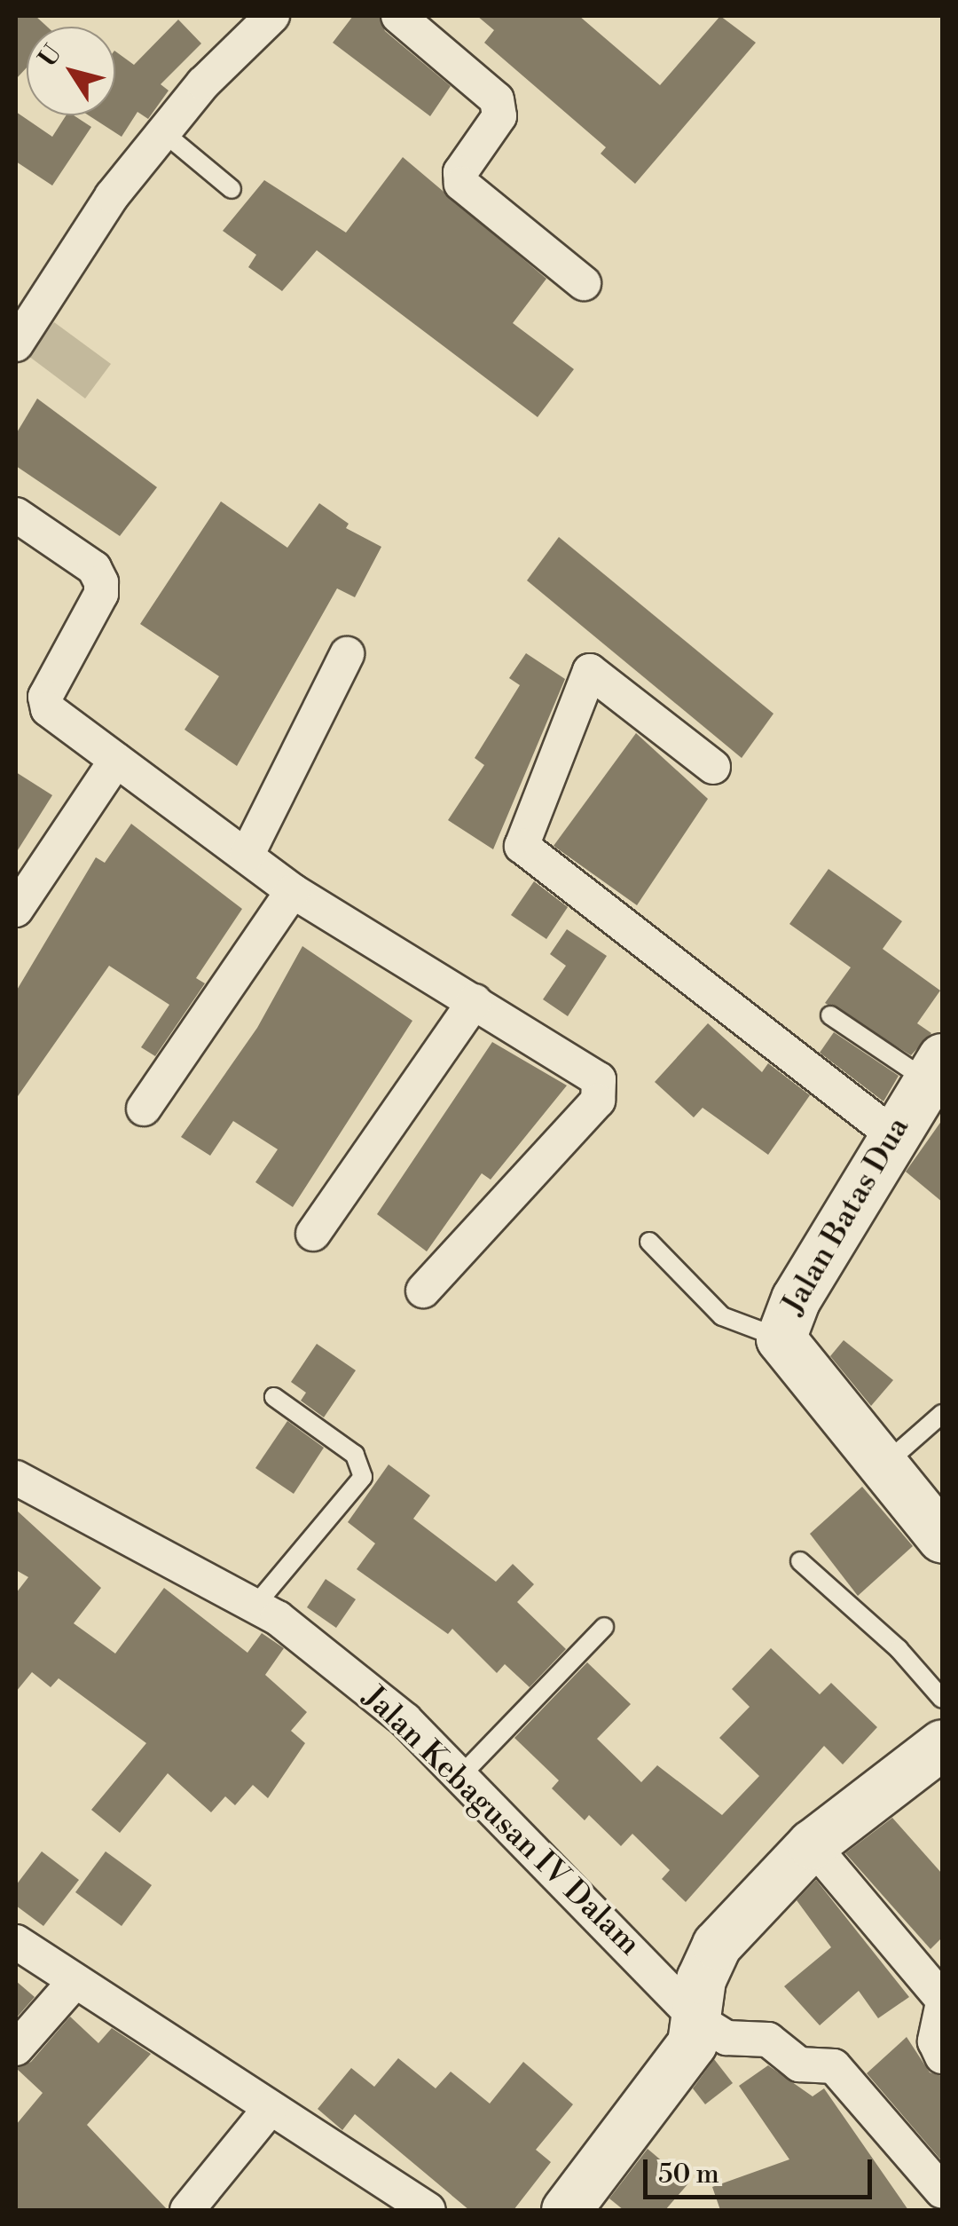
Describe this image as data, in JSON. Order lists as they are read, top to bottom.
{
  "streets": {
    "street": ["Jalan Batas Dua", "Jalan Kebagusan IV Dalam"]
  },
  "scale_bar": "50 m",
  "north": "top left"
}
